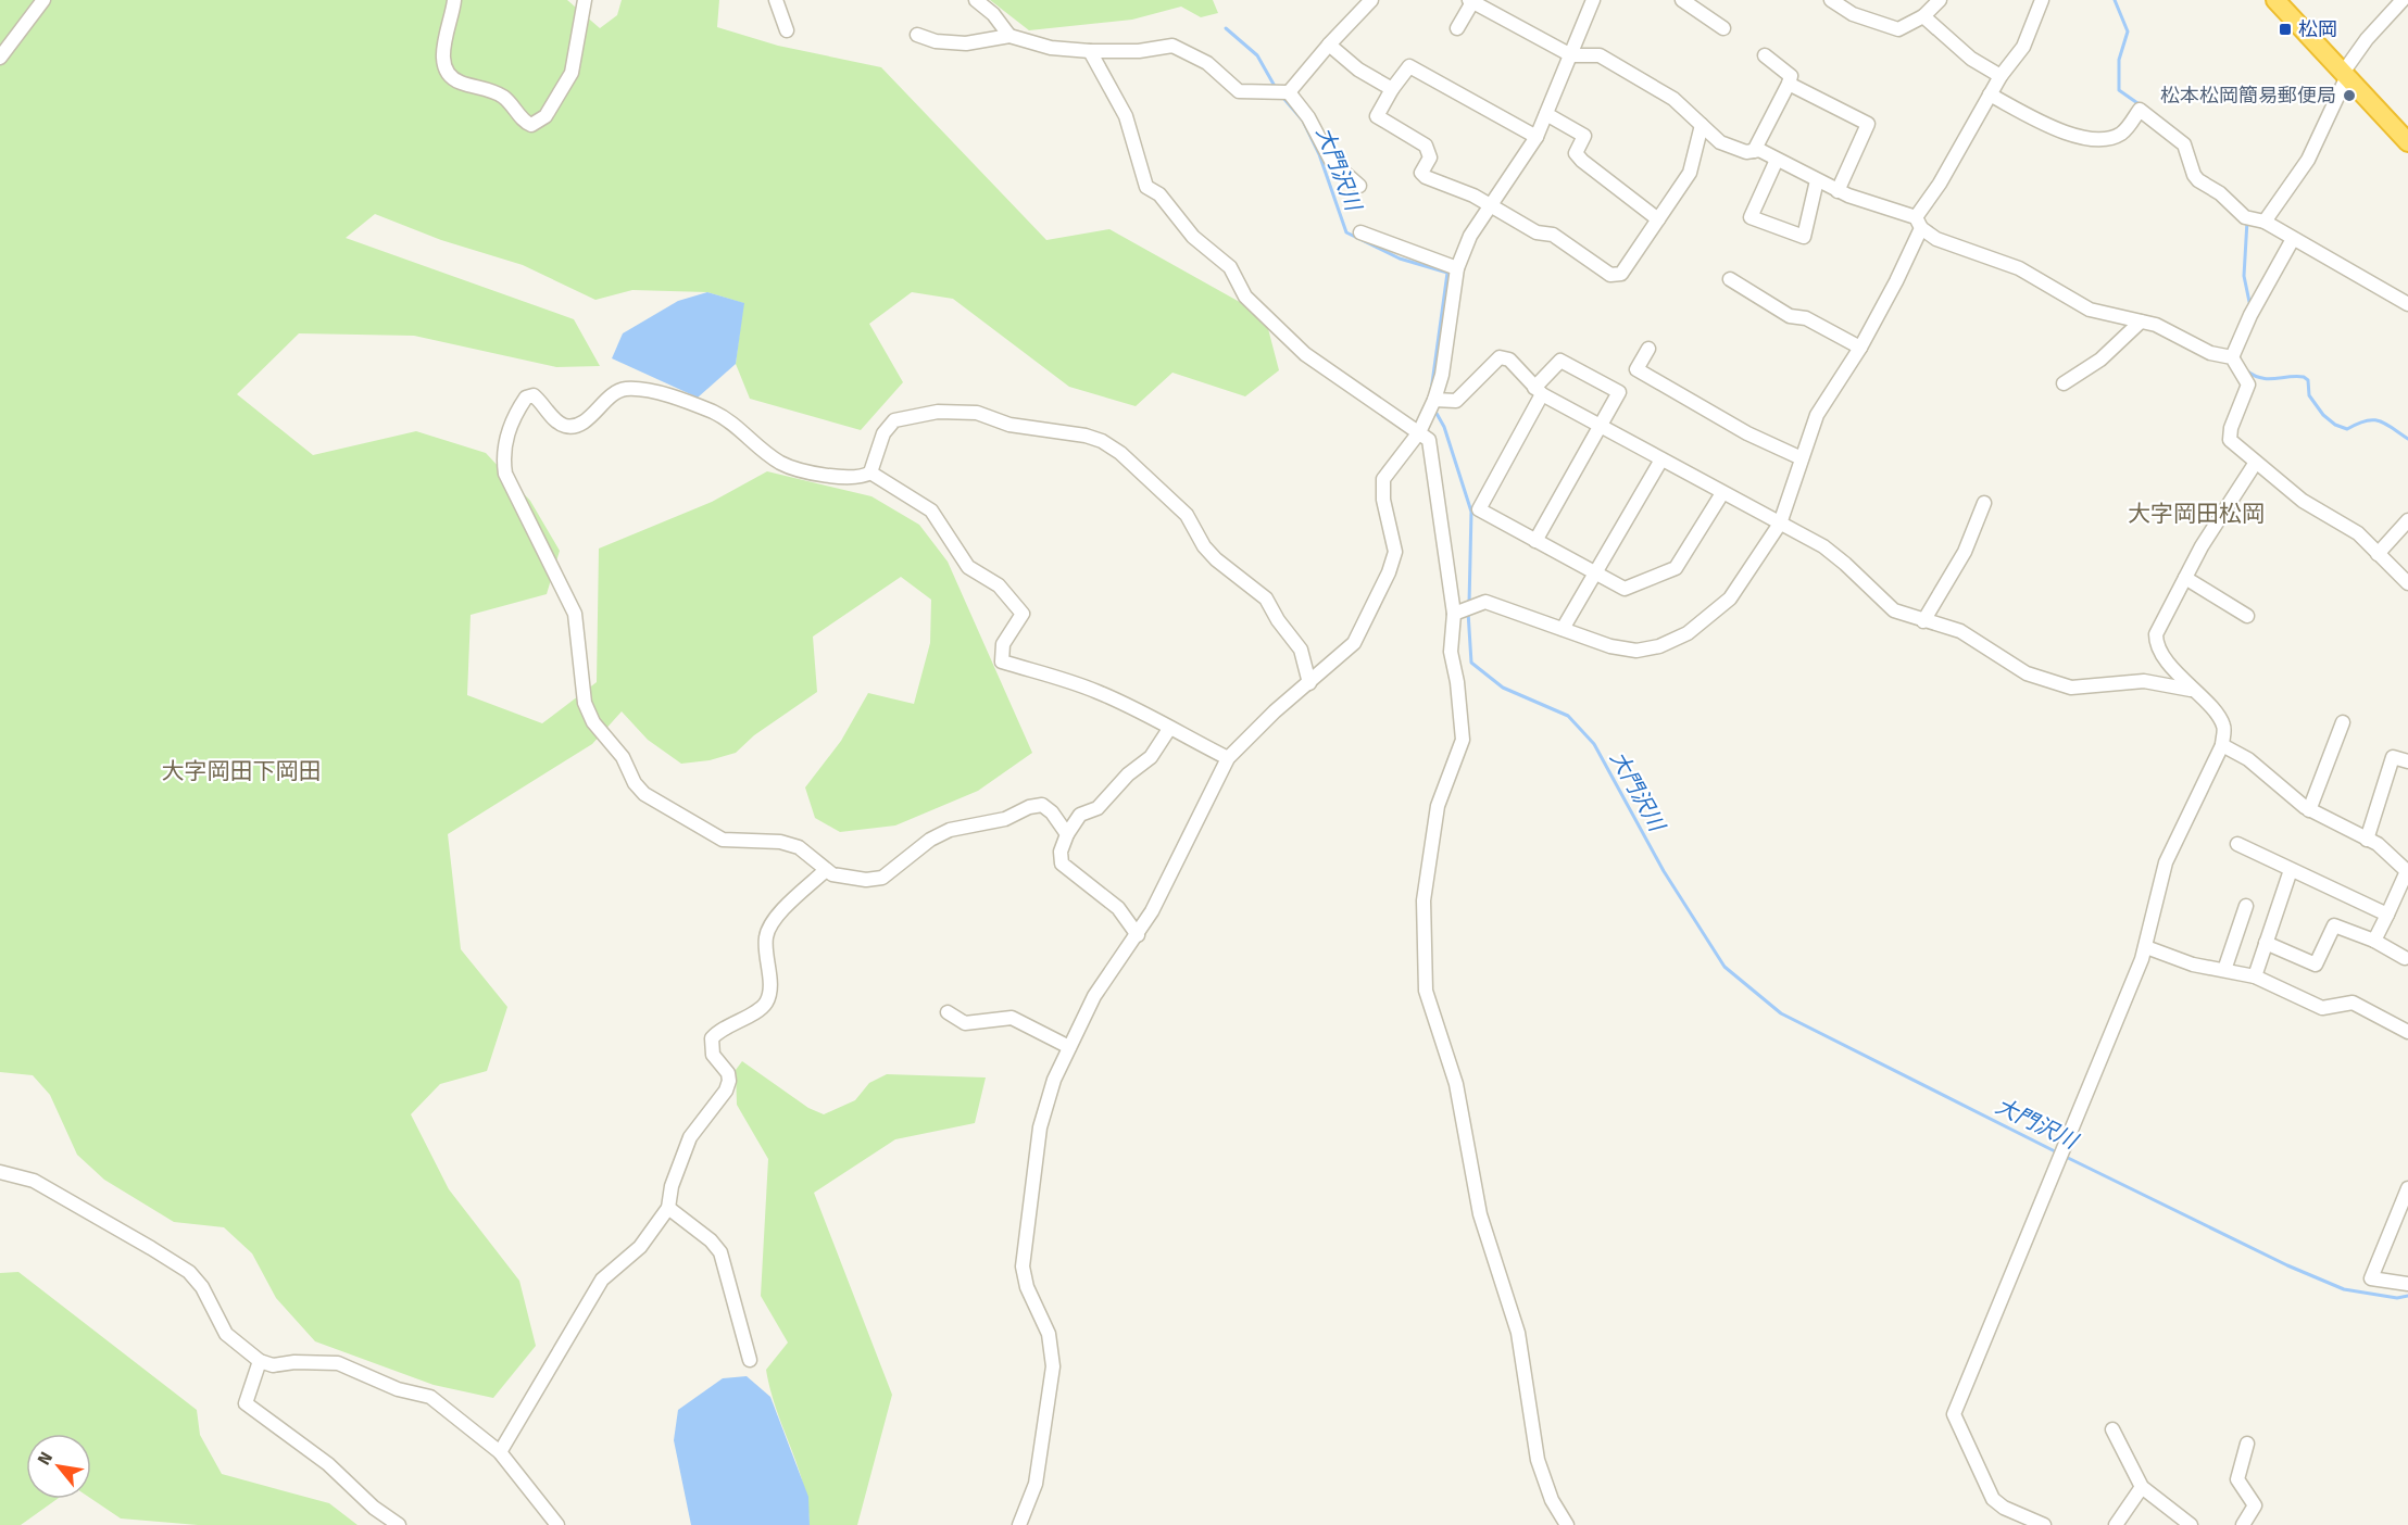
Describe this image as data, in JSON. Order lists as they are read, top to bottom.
{
  "districts": ["大字岡田松岡", "大字岡田下岡田"],
  "water": ["大門沢川"],
  "places": {
    "transit": ["松岡"],
    "other": ["松本松岡簡易郵便局"]
  },
  "north": "top left"
}
